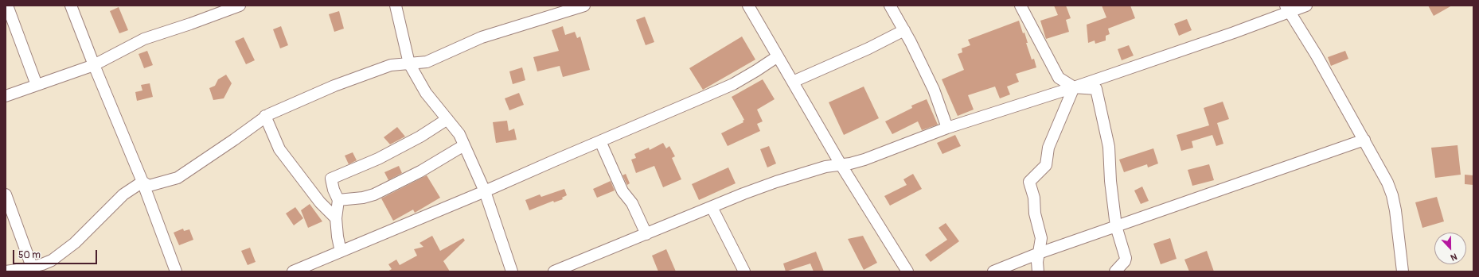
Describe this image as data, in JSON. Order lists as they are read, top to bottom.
{
  "scale_bar": "50 m",
  "north": "bottom"
}
